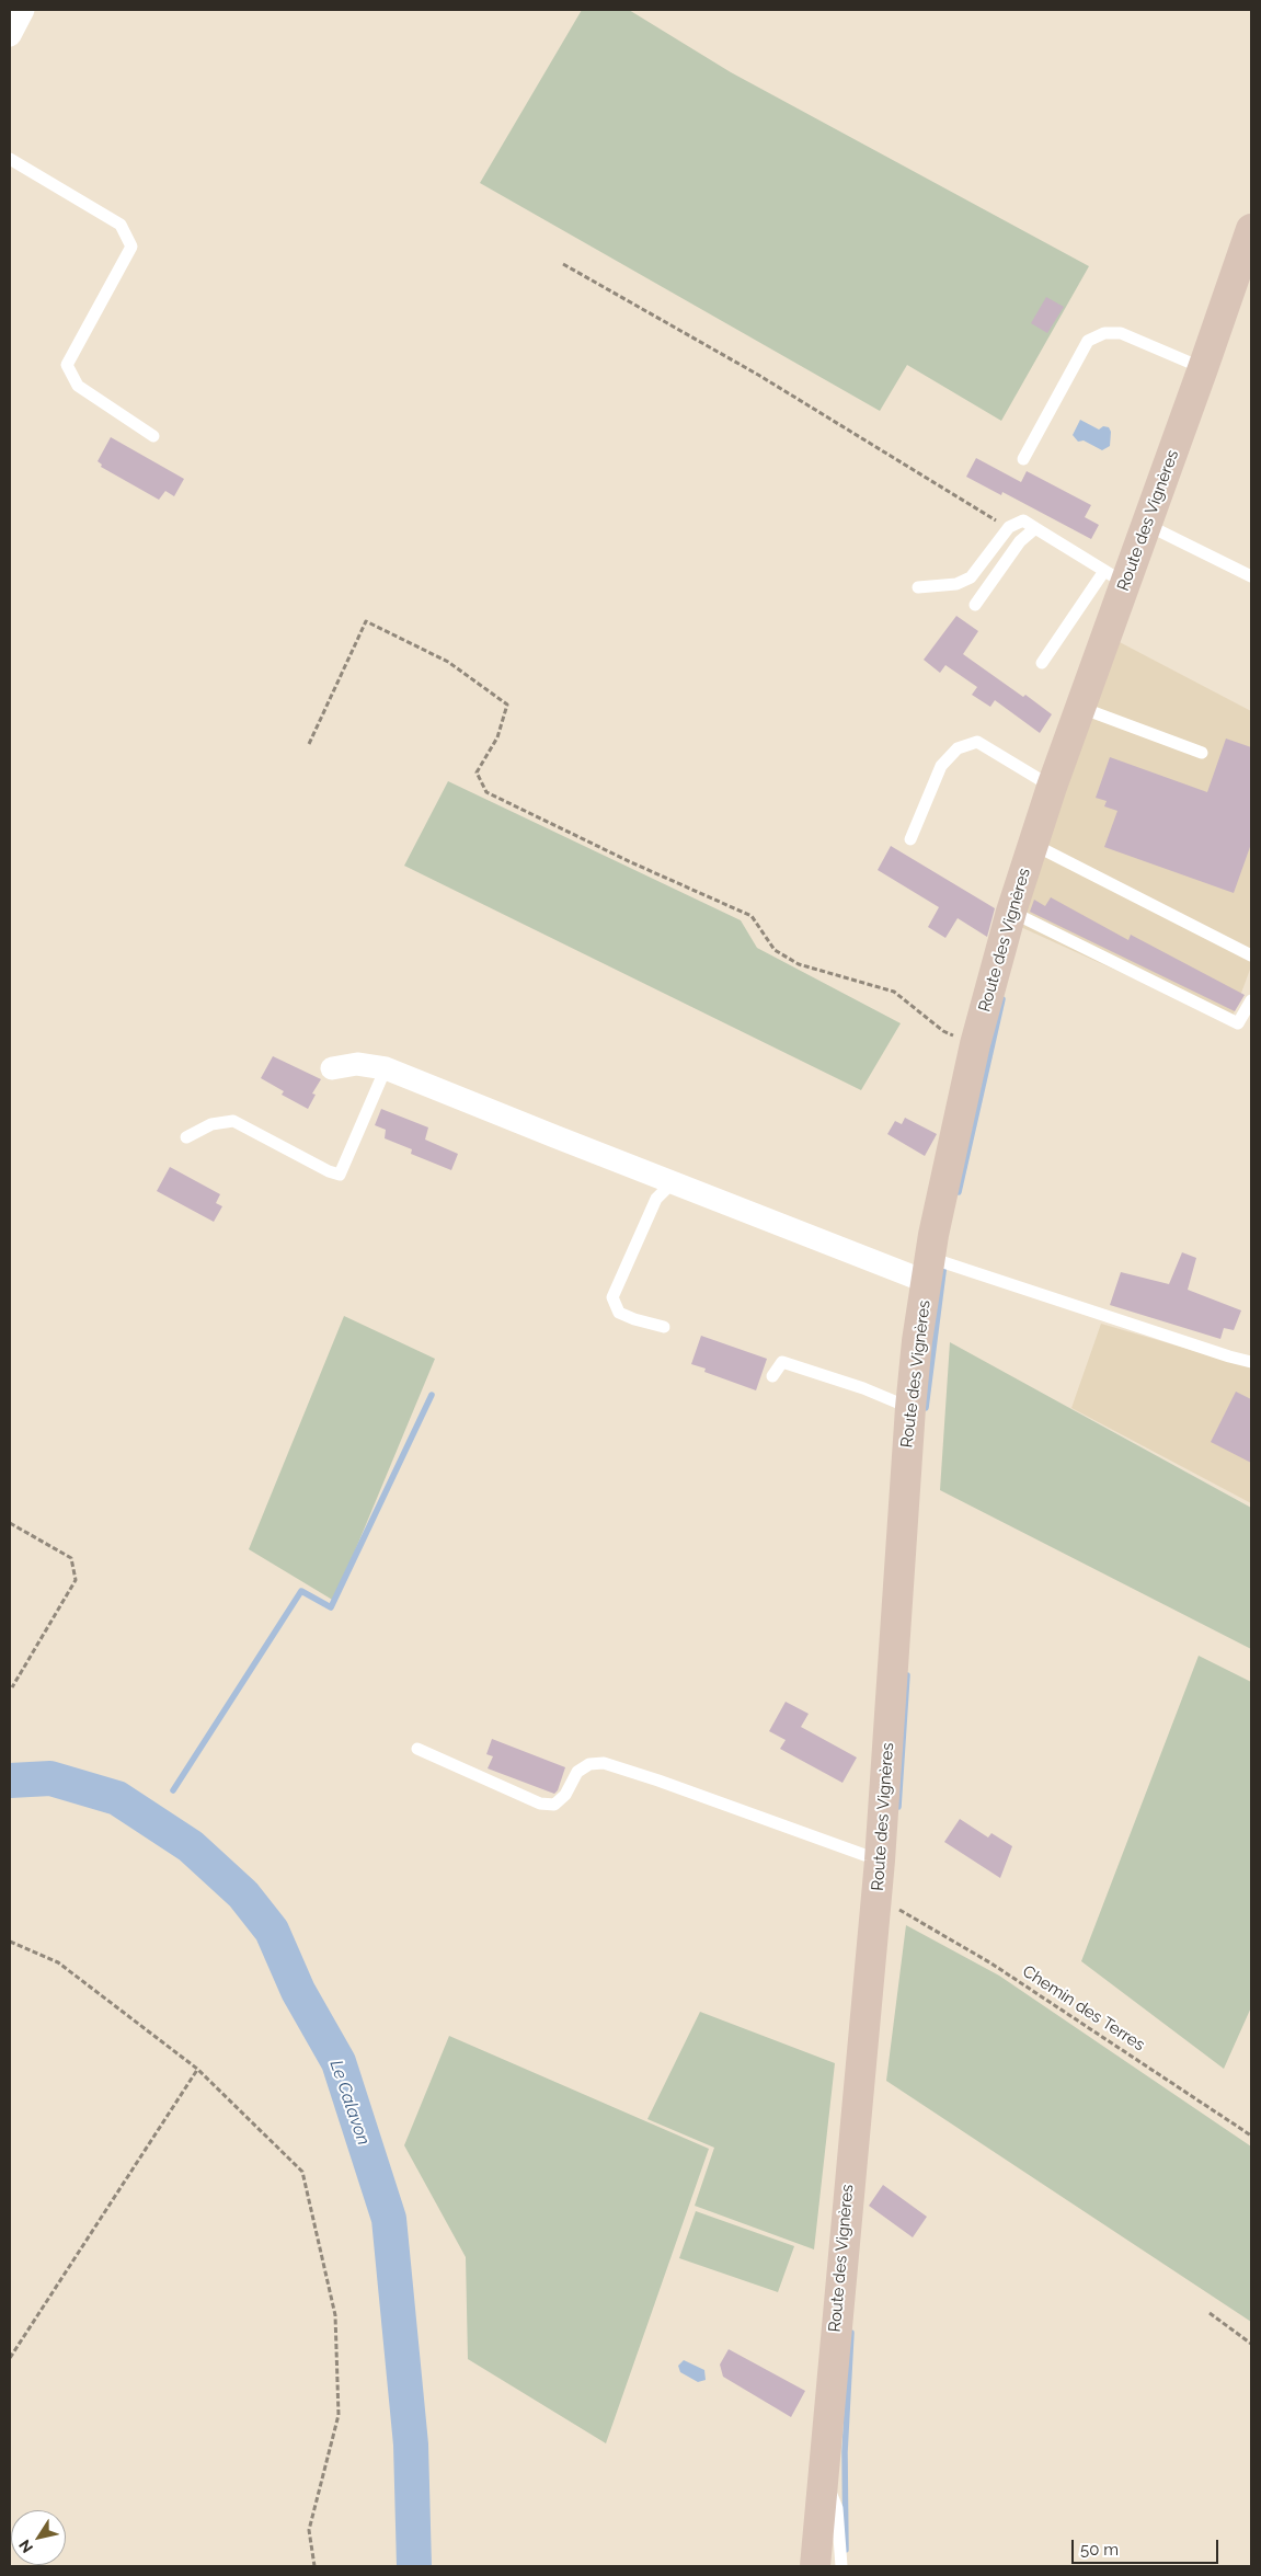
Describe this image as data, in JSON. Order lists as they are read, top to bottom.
{
  "streets": {
    "street": ["Route des Vignères"],
    "path": ["Chemin des Terres"]
  },
  "water": ["Le Calavon"],
  "scale_bar": "50 m",
  "north": "bottom left"
}
